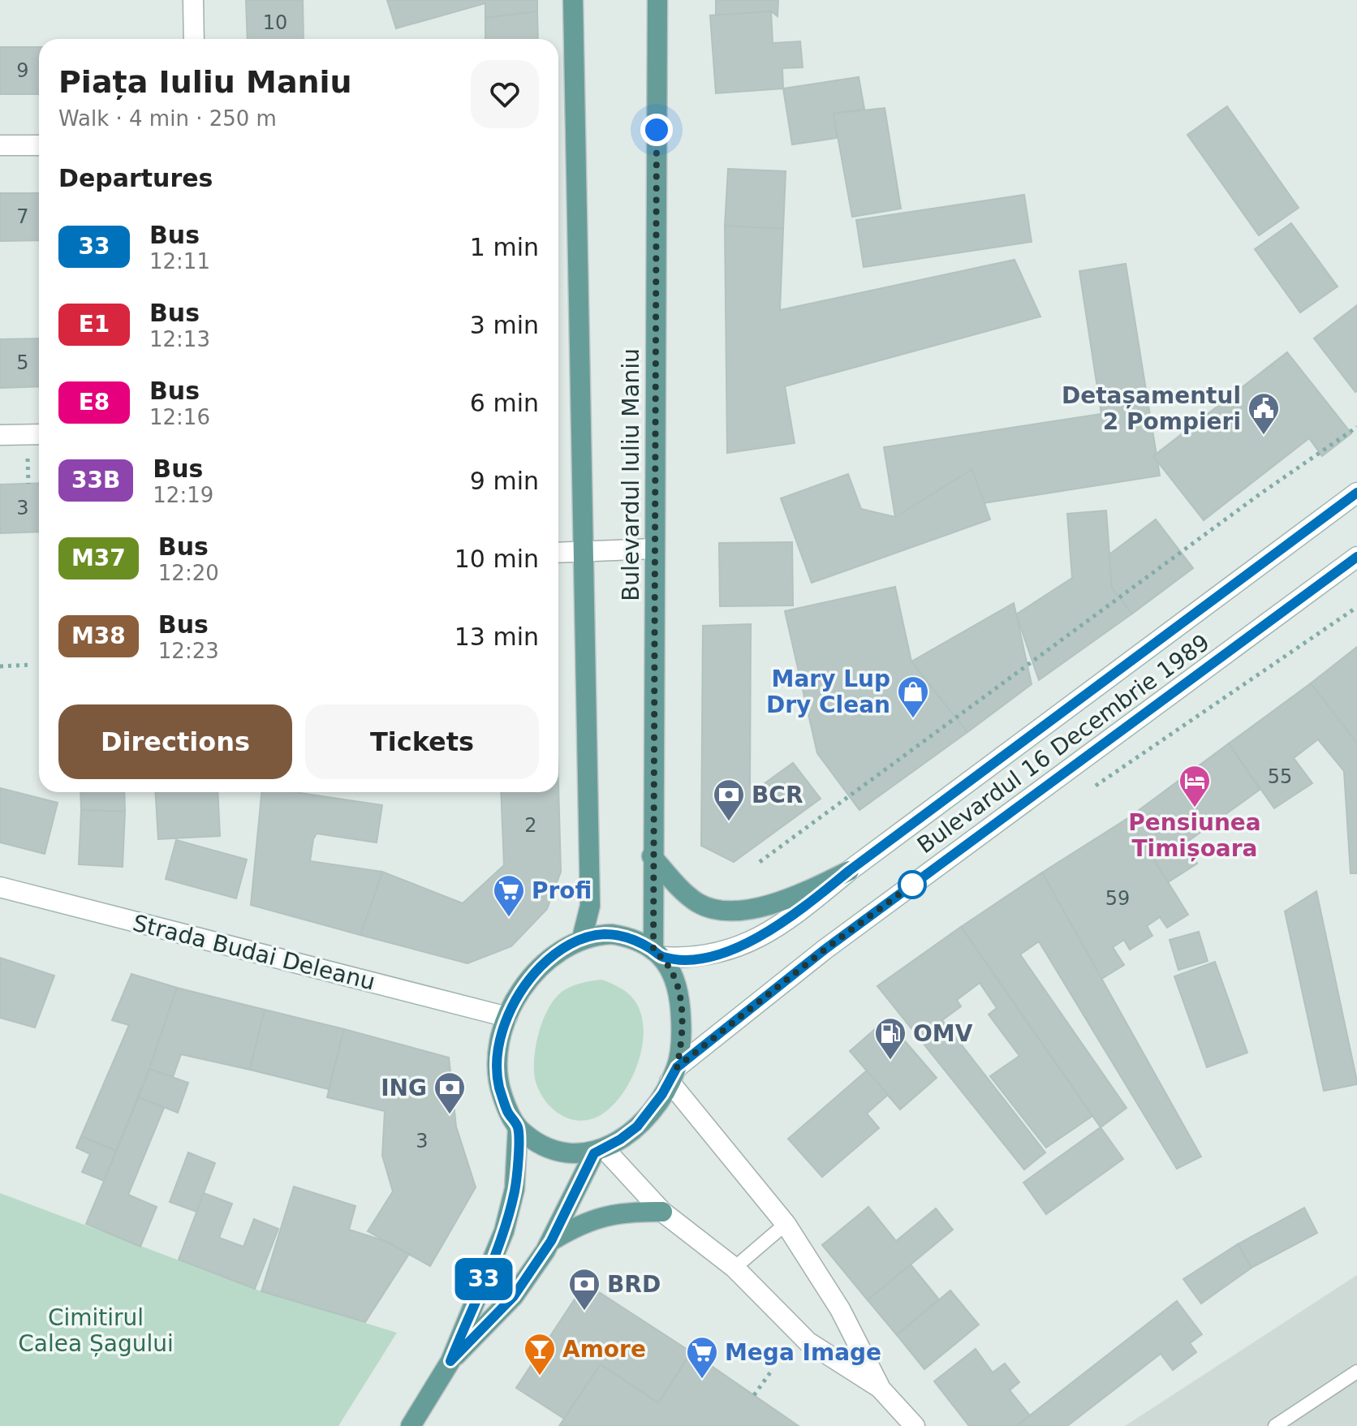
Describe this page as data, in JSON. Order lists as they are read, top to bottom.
{
  "streets": {
    "main road": ["Bulevardul Iuliu Maniu", "Bulevardul 16 Decembrie 1989", "Strada Budai Deleanu"]
  },
  "crossings": [
    ["Bulevardul Iuliu Maniu", "Bulevardul 16 Decembrie 1989"],
    ["Bulevardul Iuliu Maniu", "Strada Budai Deleanu"],
    ["Bulevardul 16 Decembrie 1989", "Strada Budai Deleanu"]
  ],
  "parks": ["Cimitirul Calea Șagului"],
  "places": {
    "public building": ["Detașamentul 2 Pompieri"],
    "shop": ["Mary Lup Dry Clean"],
    "hotel": ["Pensiunea Timișoara"],
    "bank": ["BCR", "ING", "BRD"],
    "supermarket": ["Profi", "Mega Image"],
    "fuel station": ["OMV"],
    "bar": ["Amore"]
  },
  "lines": ["bus line 33"],
  "house_numbers": [
    "10",
    "9",
    "7",
    "5",
    "3",
    "55",
    "2",
    "59",
    "3"
  ],
  "page": {
    "on_map": "33",
    "heading": [
      ["Piața Iuliu Maniu", "Walk · 4 min · 250 m"],
      "Departures"
    ],
    "list": [
      {
        "mark": "33",
        "name": "Bus",
        "note": "12:11",
        "value": "1 min"
      },
      {
        "mark": "E1",
        "name": "Bus",
        "note": "12:13",
        "value": "3 min"
      },
      {
        "mark": "E8",
        "name": "Bus",
        "note": "12:16",
        "value": "6 min"
      },
      {
        "mark": "33B",
        "name": "Bus",
        "note": "12:19",
        "value": "9 min"
      },
      {
        "mark": "M37",
        "name": "Bus",
        "note": "12:20",
        "value": "10 min"
      },
      {
        "mark": "M38",
        "name": "Bus",
        "note": "12:23",
        "value": "13 min"
      }
    ],
    "buttons": ["Directions", "Tickets"]
  }
}
